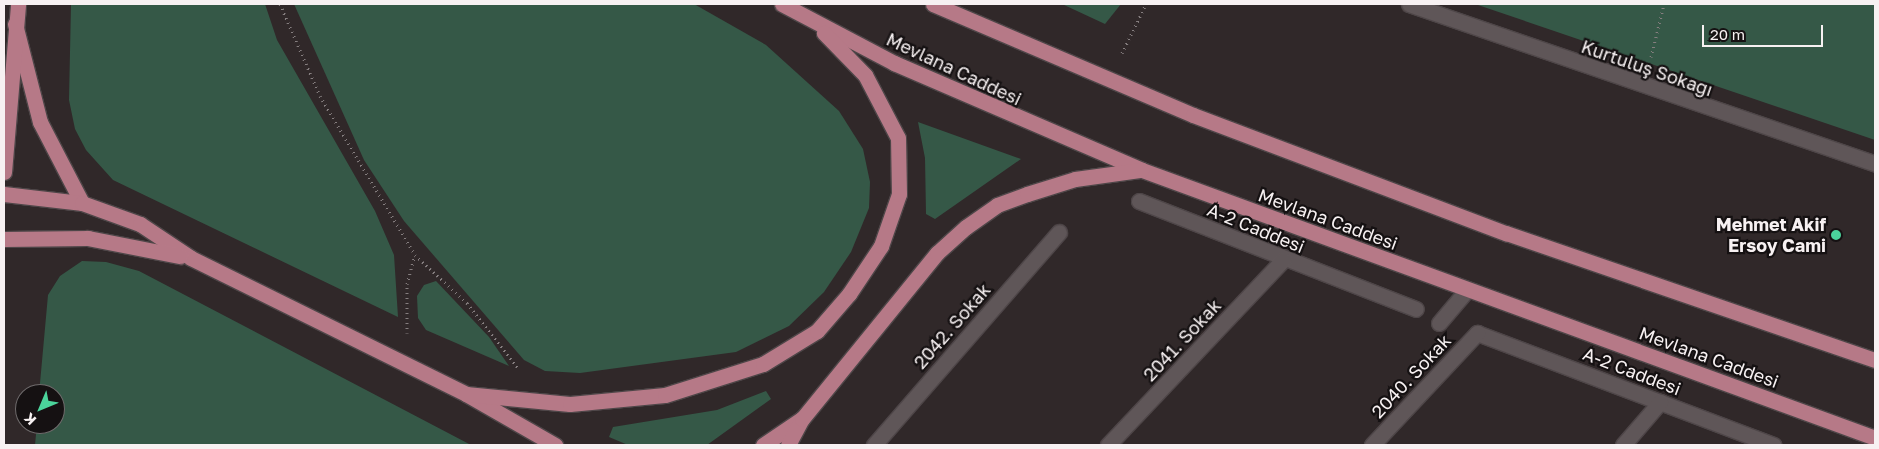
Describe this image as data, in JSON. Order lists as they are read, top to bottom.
{
  "streets": {
    "main road": ["Mevlana Caddesi"],
    "street": [
      "Kurtuluş Sokağı",
      "A-2 Caddesi",
      "2042. Sokak",
      "2041. Sokak",
      "2040. Sokak"
    ]
  },
  "crossings": [
    ["A-2 Caddesi", "2041. Sokak"],
    ["A-2 Caddesi", "2040. Sokak"]
  ],
  "places": ["Mehmet Akif Ersoy Cami"],
  "scale_bar": "20 m",
  "north": "bottom left"
}
